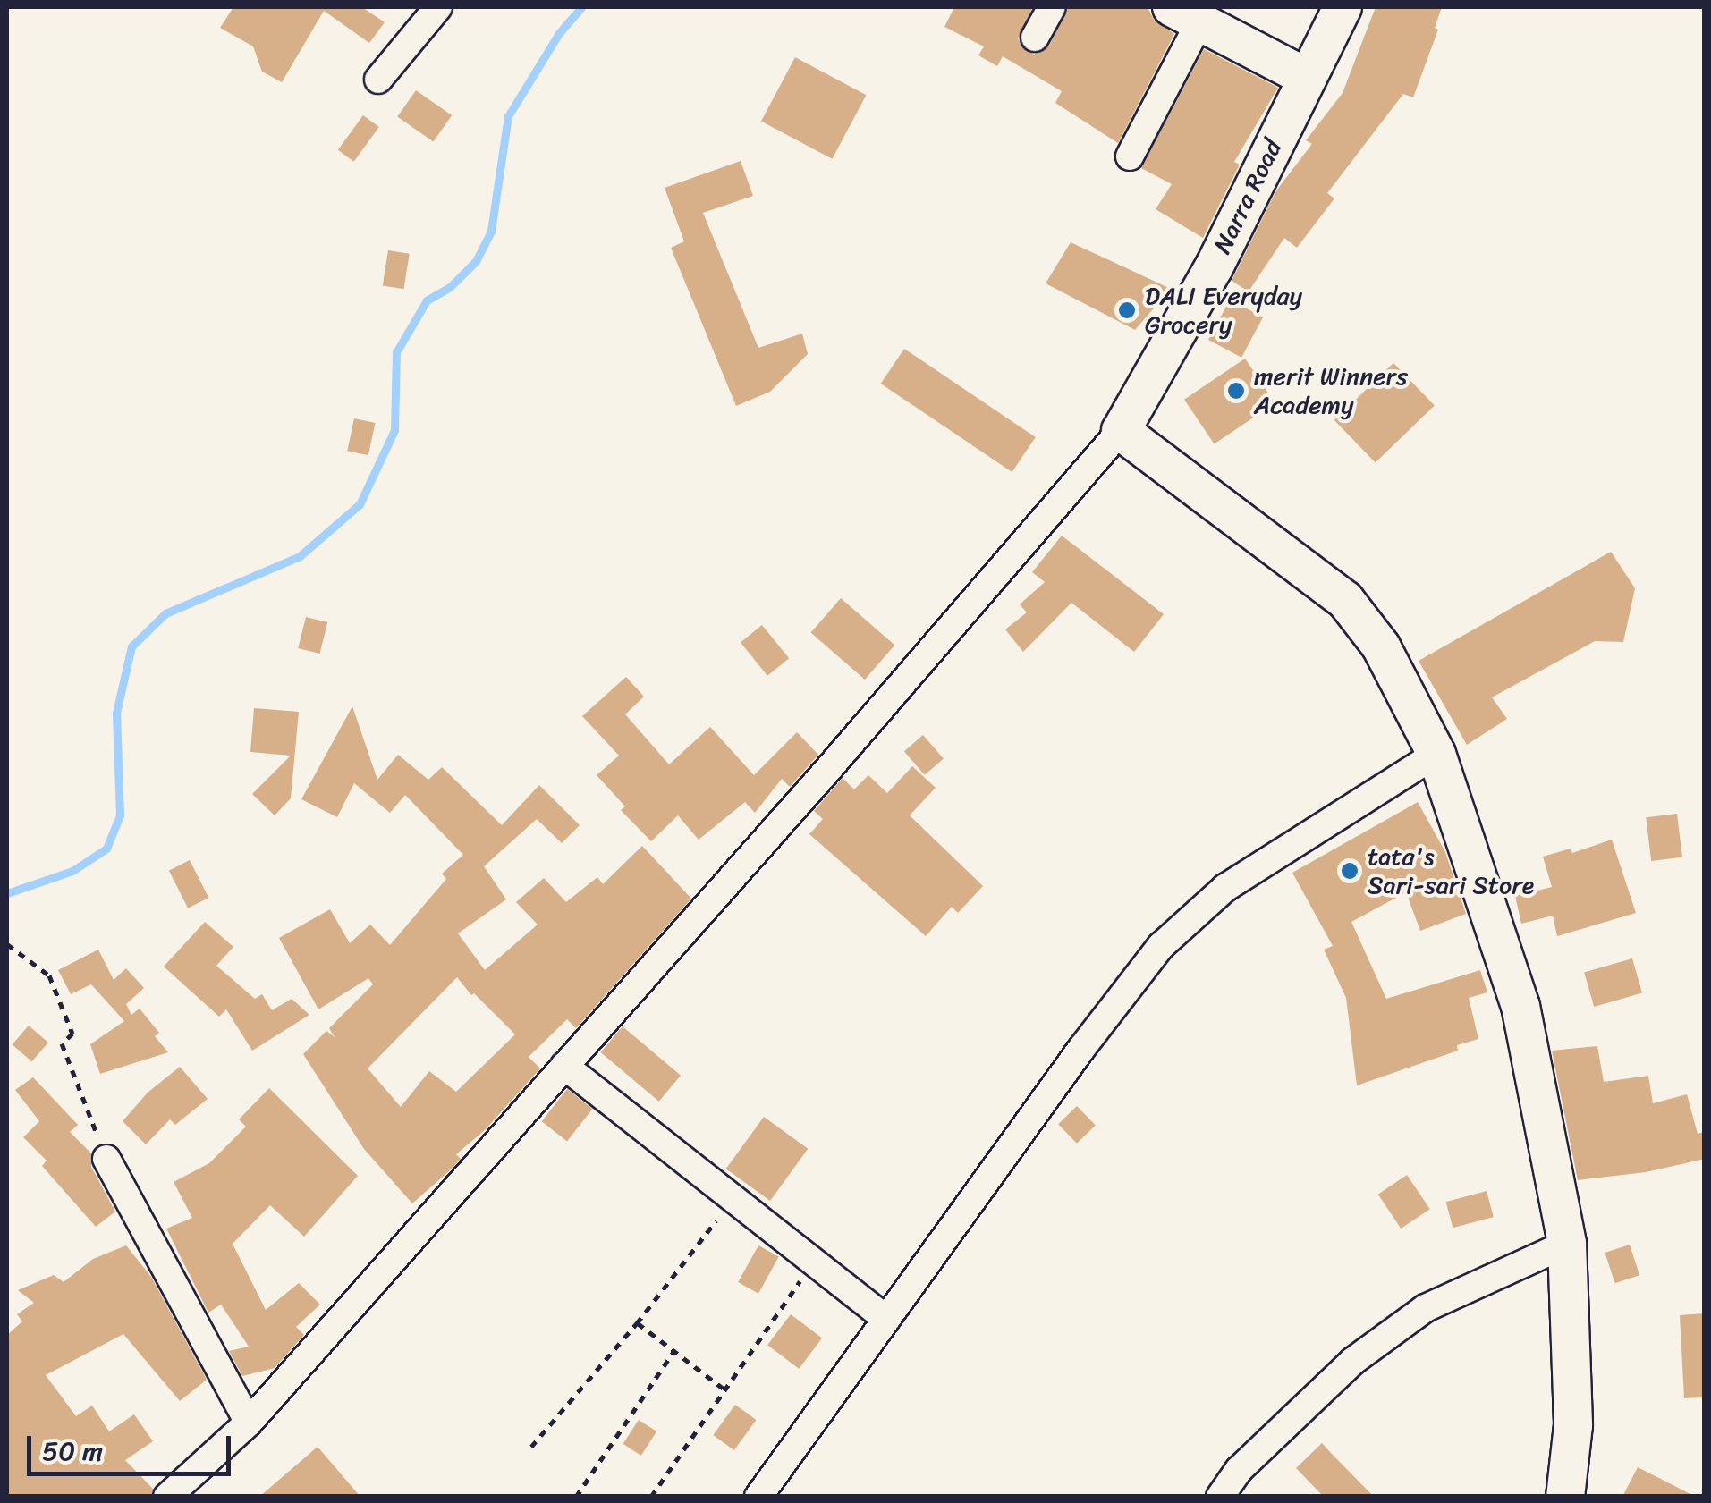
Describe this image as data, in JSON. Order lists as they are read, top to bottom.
{
  "streets": {
    "street": ["Narra Road"]
  },
  "places": ["DALI Everyday Grocery", "merit Winners Academy", "tata's Sari-sari Store"],
  "scale_bar": "50 m"
}
